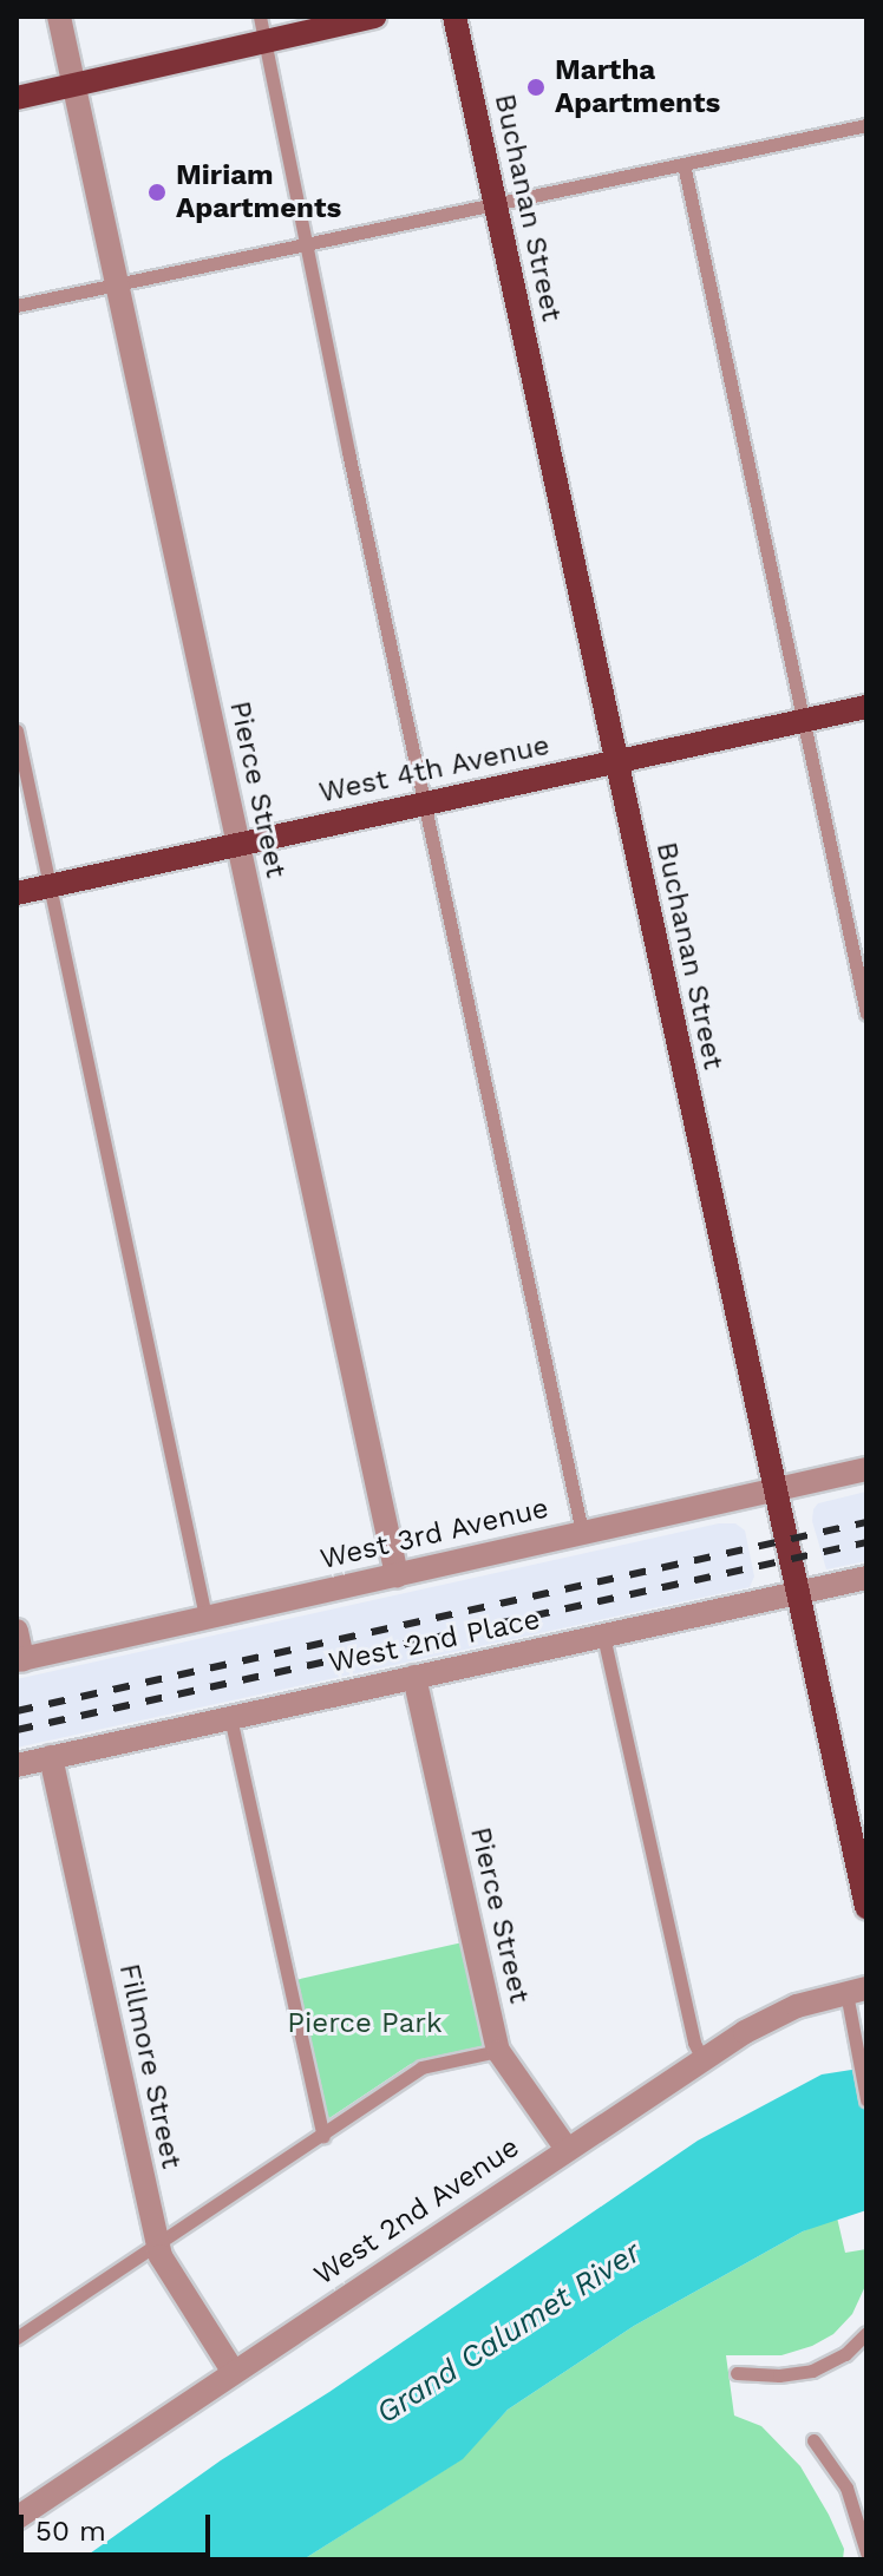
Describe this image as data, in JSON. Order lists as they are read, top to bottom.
{
  "streets": {
    "main road": ["Buchanan Street", "West 4th Avenue"],
    "street": [
      "Pierce Street",
      "West 3rd Avenue",
      "West 2nd Place",
      "Fillmore Street",
      "West 2nd Avenue"
    ]
  },
  "crossings": [
    ["Buchanan Street", "West 4th Avenue"],
    ["Buchanan Street", "West 3rd Avenue"],
    ["Buchanan Street", "West 2nd Place"],
    ["West 4th Avenue", "Pierce Street"],
    ["Pierce Street", "West 3rd Avenue"],
    ["Pierce Street", "West 2nd Place"],
    ["Pierce Street", "West 2nd Avenue"],
    ["West 2nd Place", "Fillmore Street"],
    ["Fillmore Street", "West 2nd Avenue"]
  ],
  "water": ["Grand Calumet River"],
  "parks": ["Pierce Park"],
  "places": ["Martha Apartments", "Miriam Apartments"],
  "scale_bar": "50 m"
}
